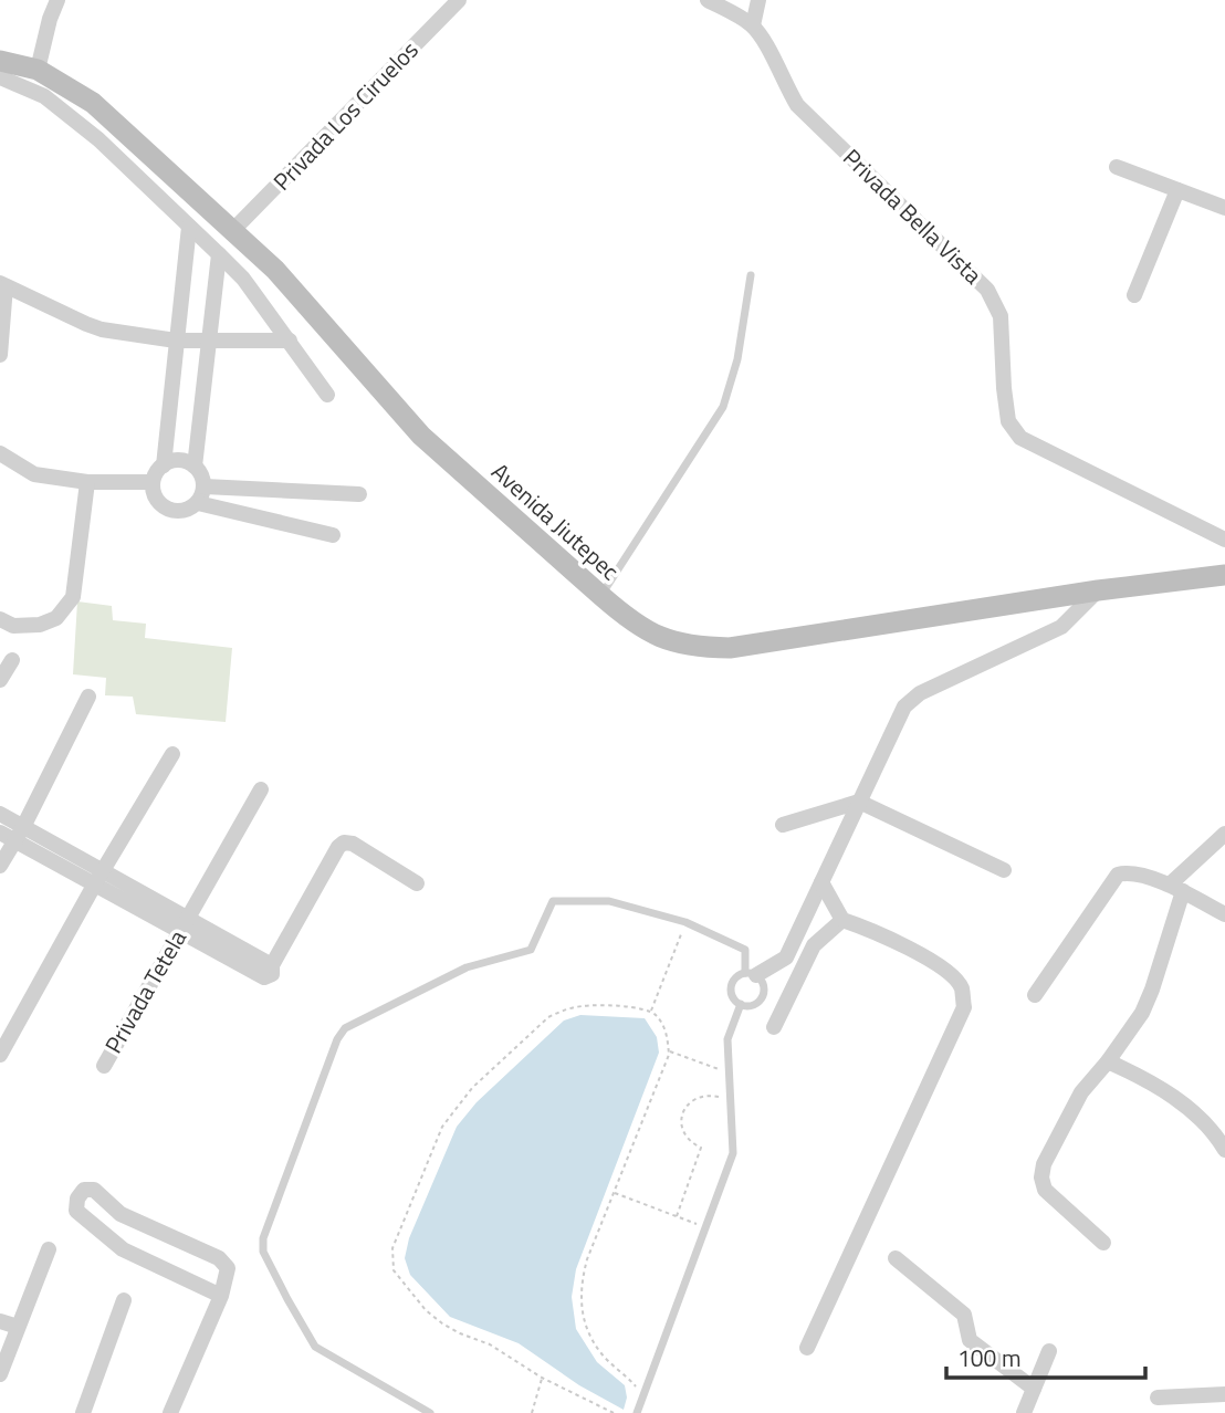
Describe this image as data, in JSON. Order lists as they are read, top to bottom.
{
  "streets": {
    "main road": ["Avenida Jiutepec"],
    "street": ["Privada Los Ciruelos", "Privada Bella Vista", "Privada Tetela"]
  },
  "crossings": [
    ["Privada Los Ciruelos", "Avenida Jiutepec"]
  ],
  "scale_bar": "100 m"
}
